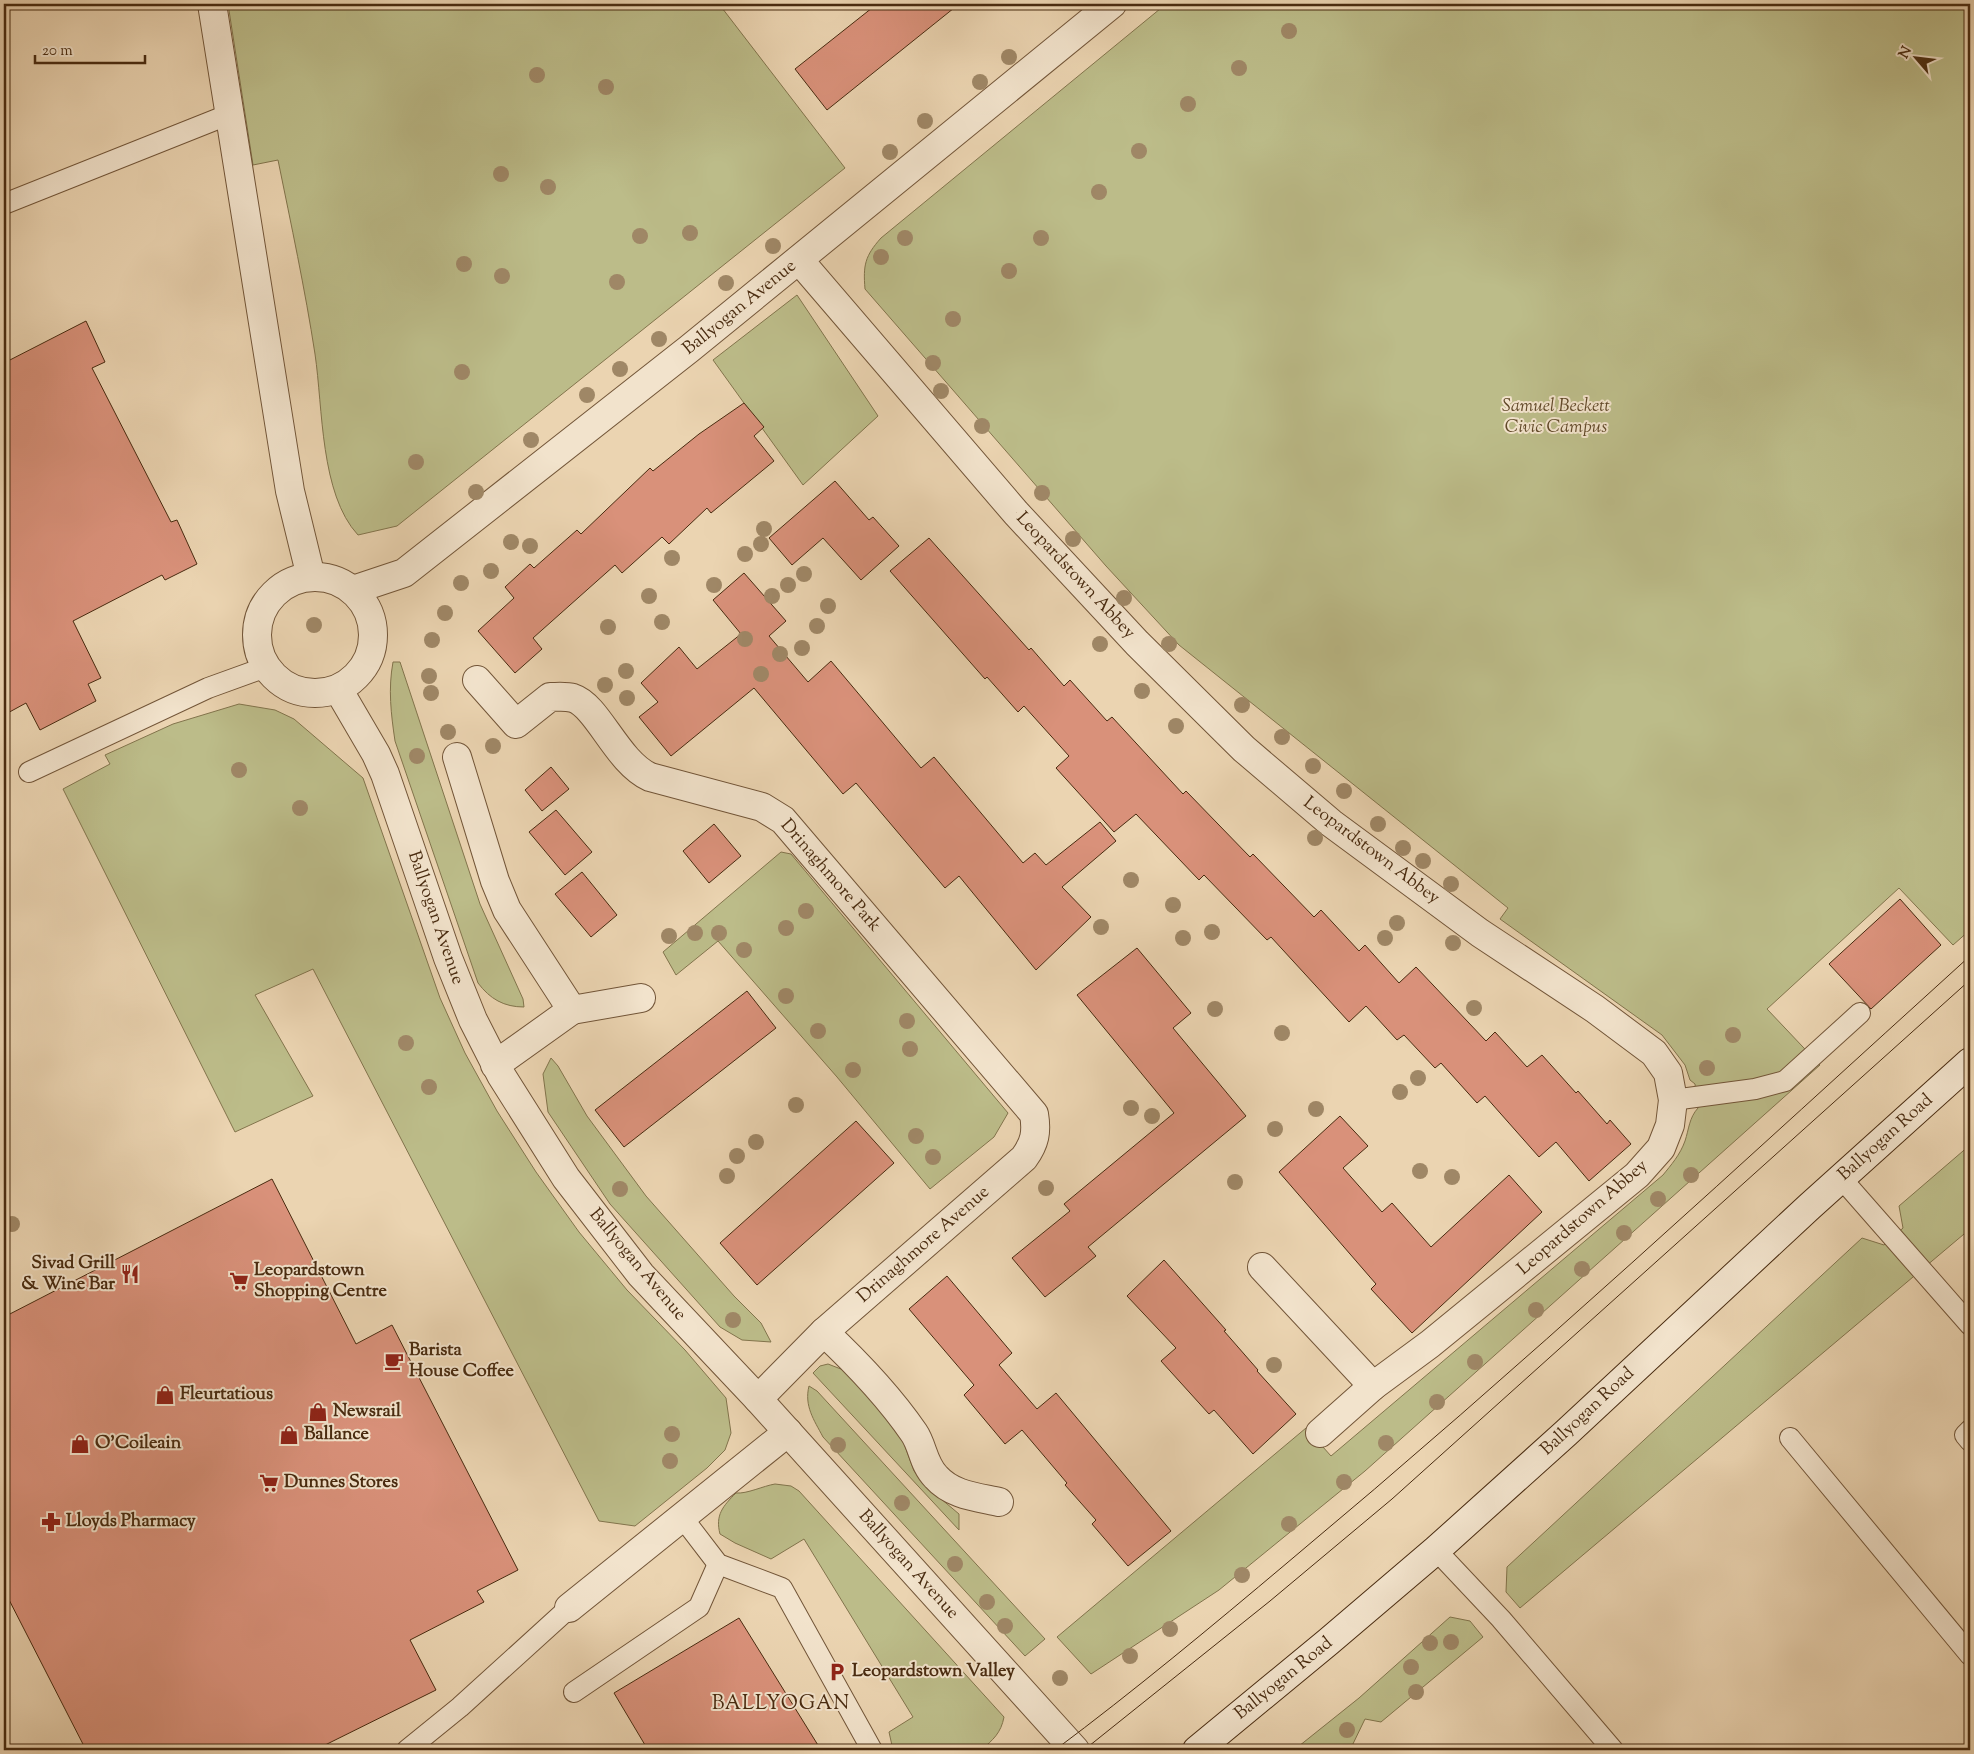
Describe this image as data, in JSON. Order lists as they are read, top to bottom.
{
  "streets": {
    "street": [
      "Ballyogan Avenue",
      "Leopardstown Abbey",
      "Drinaghmore Park",
      "Ballyogan Road",
      "Drinaghmore Avenue"
    ]
  },
  "crossings": [
    ["Ballyogan Avenue", "Leopardstown Abbey"],
    ["Ballyogan Avenue", "Drinaghmore Avenue"],
    ["Drinaghmore Park", "Drinaghmore Avenue"]
  ],
  "districts": ["BALLYOGAN"],
  "parks": ["Samuel Beckett Civic Campus"],
  "places": {
    "restaurant": ["Sivad Grill & Wine Bar"],
    "supermarket": ["Leopardstown Shopping Centre", "Dunnes Stores"],
    "cafe": ["Barista House Coffee"],
    "shop": [
      "Fleurtatious",
      "Newsrail",
      "Ballance",
      "O'Coileain"
    ],
    "pharmacy": ["Lloyds Pharmacy"],
    "parking": ["Leopardstown Valley"]
  },
  "scale_bar": "20 m",
  "north": "top left"
}
